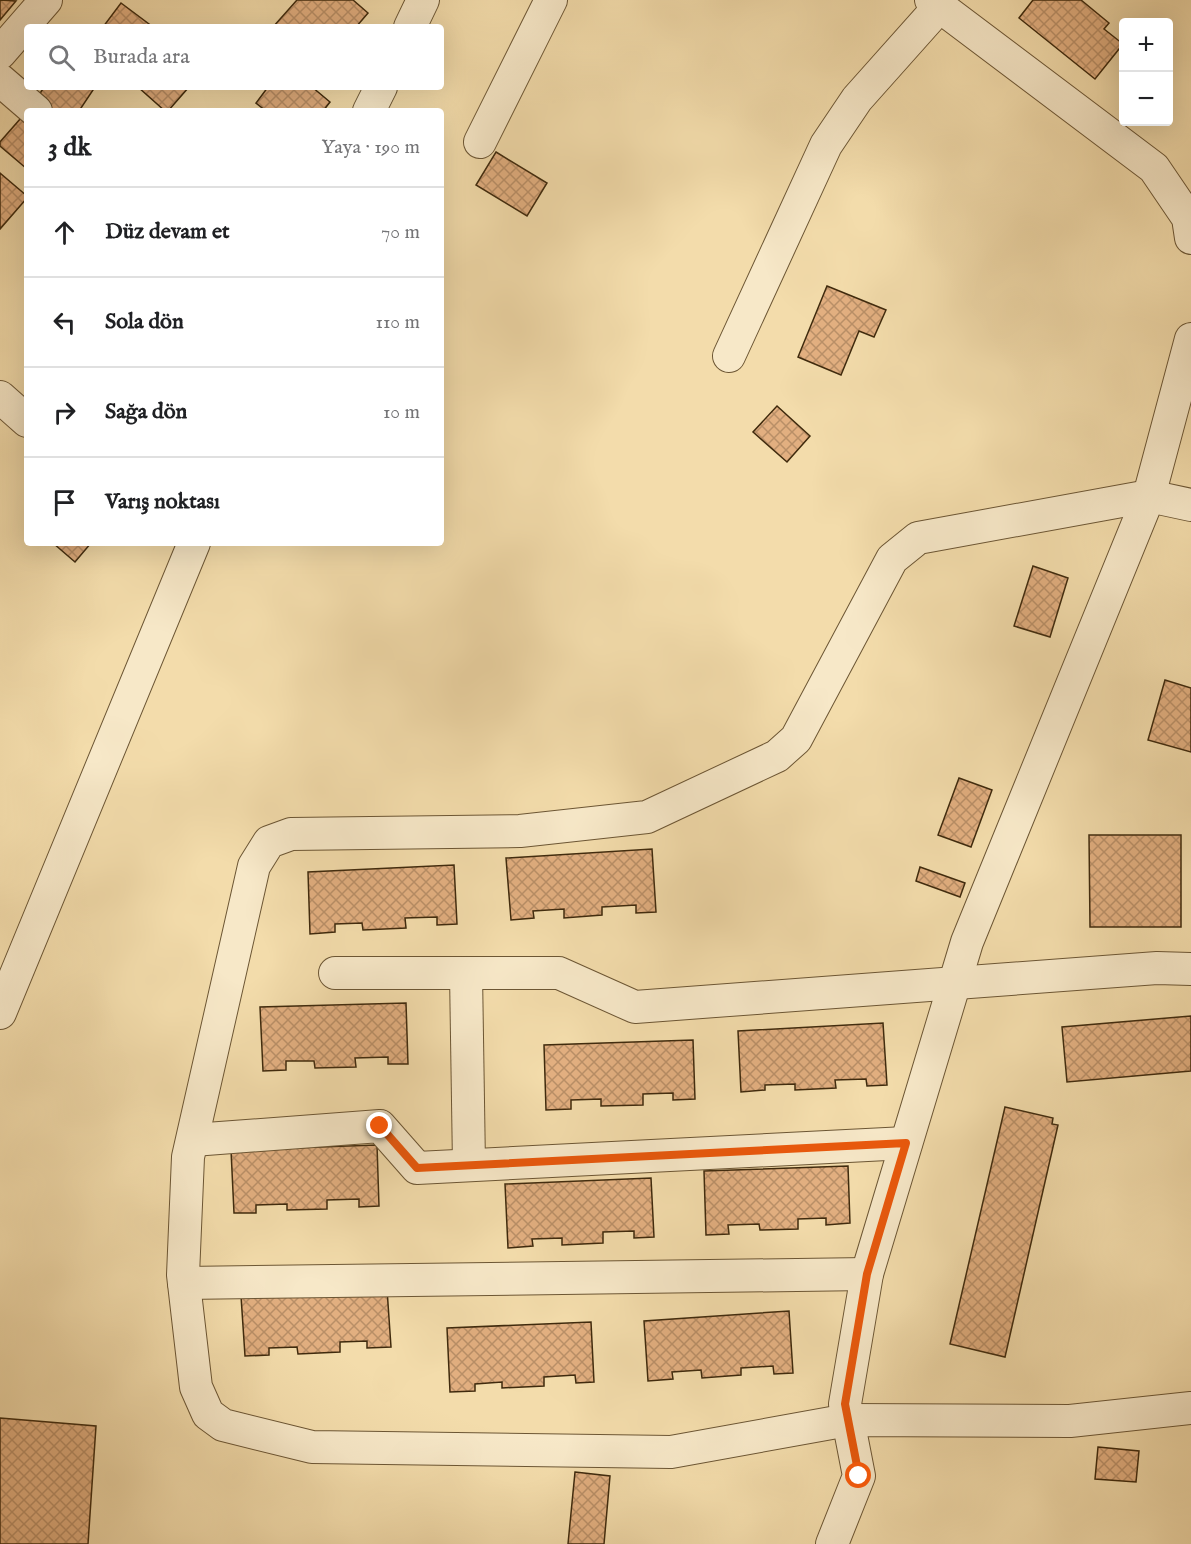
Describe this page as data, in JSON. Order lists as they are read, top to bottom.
{
  "page": {
    "map_buttons": ["+", "−"],
    "search": "Burada ara",
    "heading": ["3 dk", "Yaya · 190 m"],
    "list": [
      ["Düz devam et", "70 m"],
      ["Sola dön", "110 m"],
      ["Sağa dön", "10 m"],
      "Varış noktası"
    ]
  }
}
